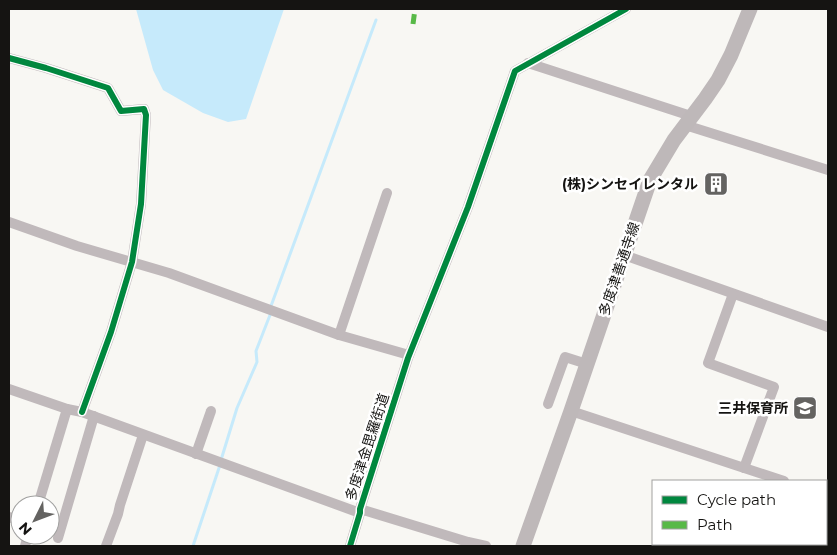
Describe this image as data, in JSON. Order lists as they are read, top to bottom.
{
  "streets": {
    "main road": ["多度津善通寺線"],
    "street": ["多度津金毘羅街道"]
  },
  "places": {
    "building": ["(株)シンセイレンタル"],
    "school or university": ["三井保育所"]
  },
  "legend": ["Cycle path", "Path"],
  "north": "bottom left"
}
